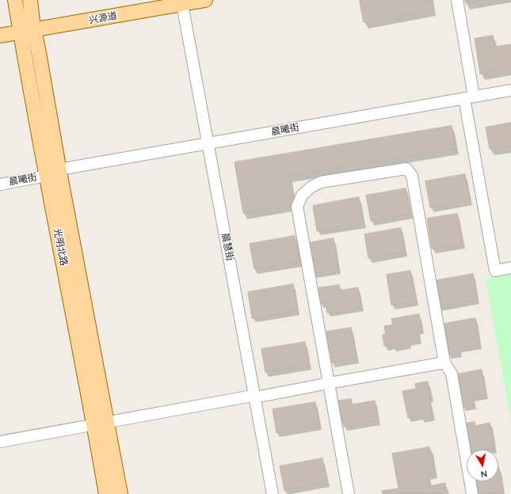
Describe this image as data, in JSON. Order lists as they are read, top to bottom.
{
  "streets": {
    "main road": ["兴源道", "光明北路"],
    "street": ["晨曦街", "晨慧街"]
  },
  "crossings": [
    ["兴源道", "光明北路"],
    ["兴源道", "晨慧街"],
    ["晨曦街", "光明北路"],
    ["晨曦街", "晨慧街"]
  ],
  "north": "bottom"
}
